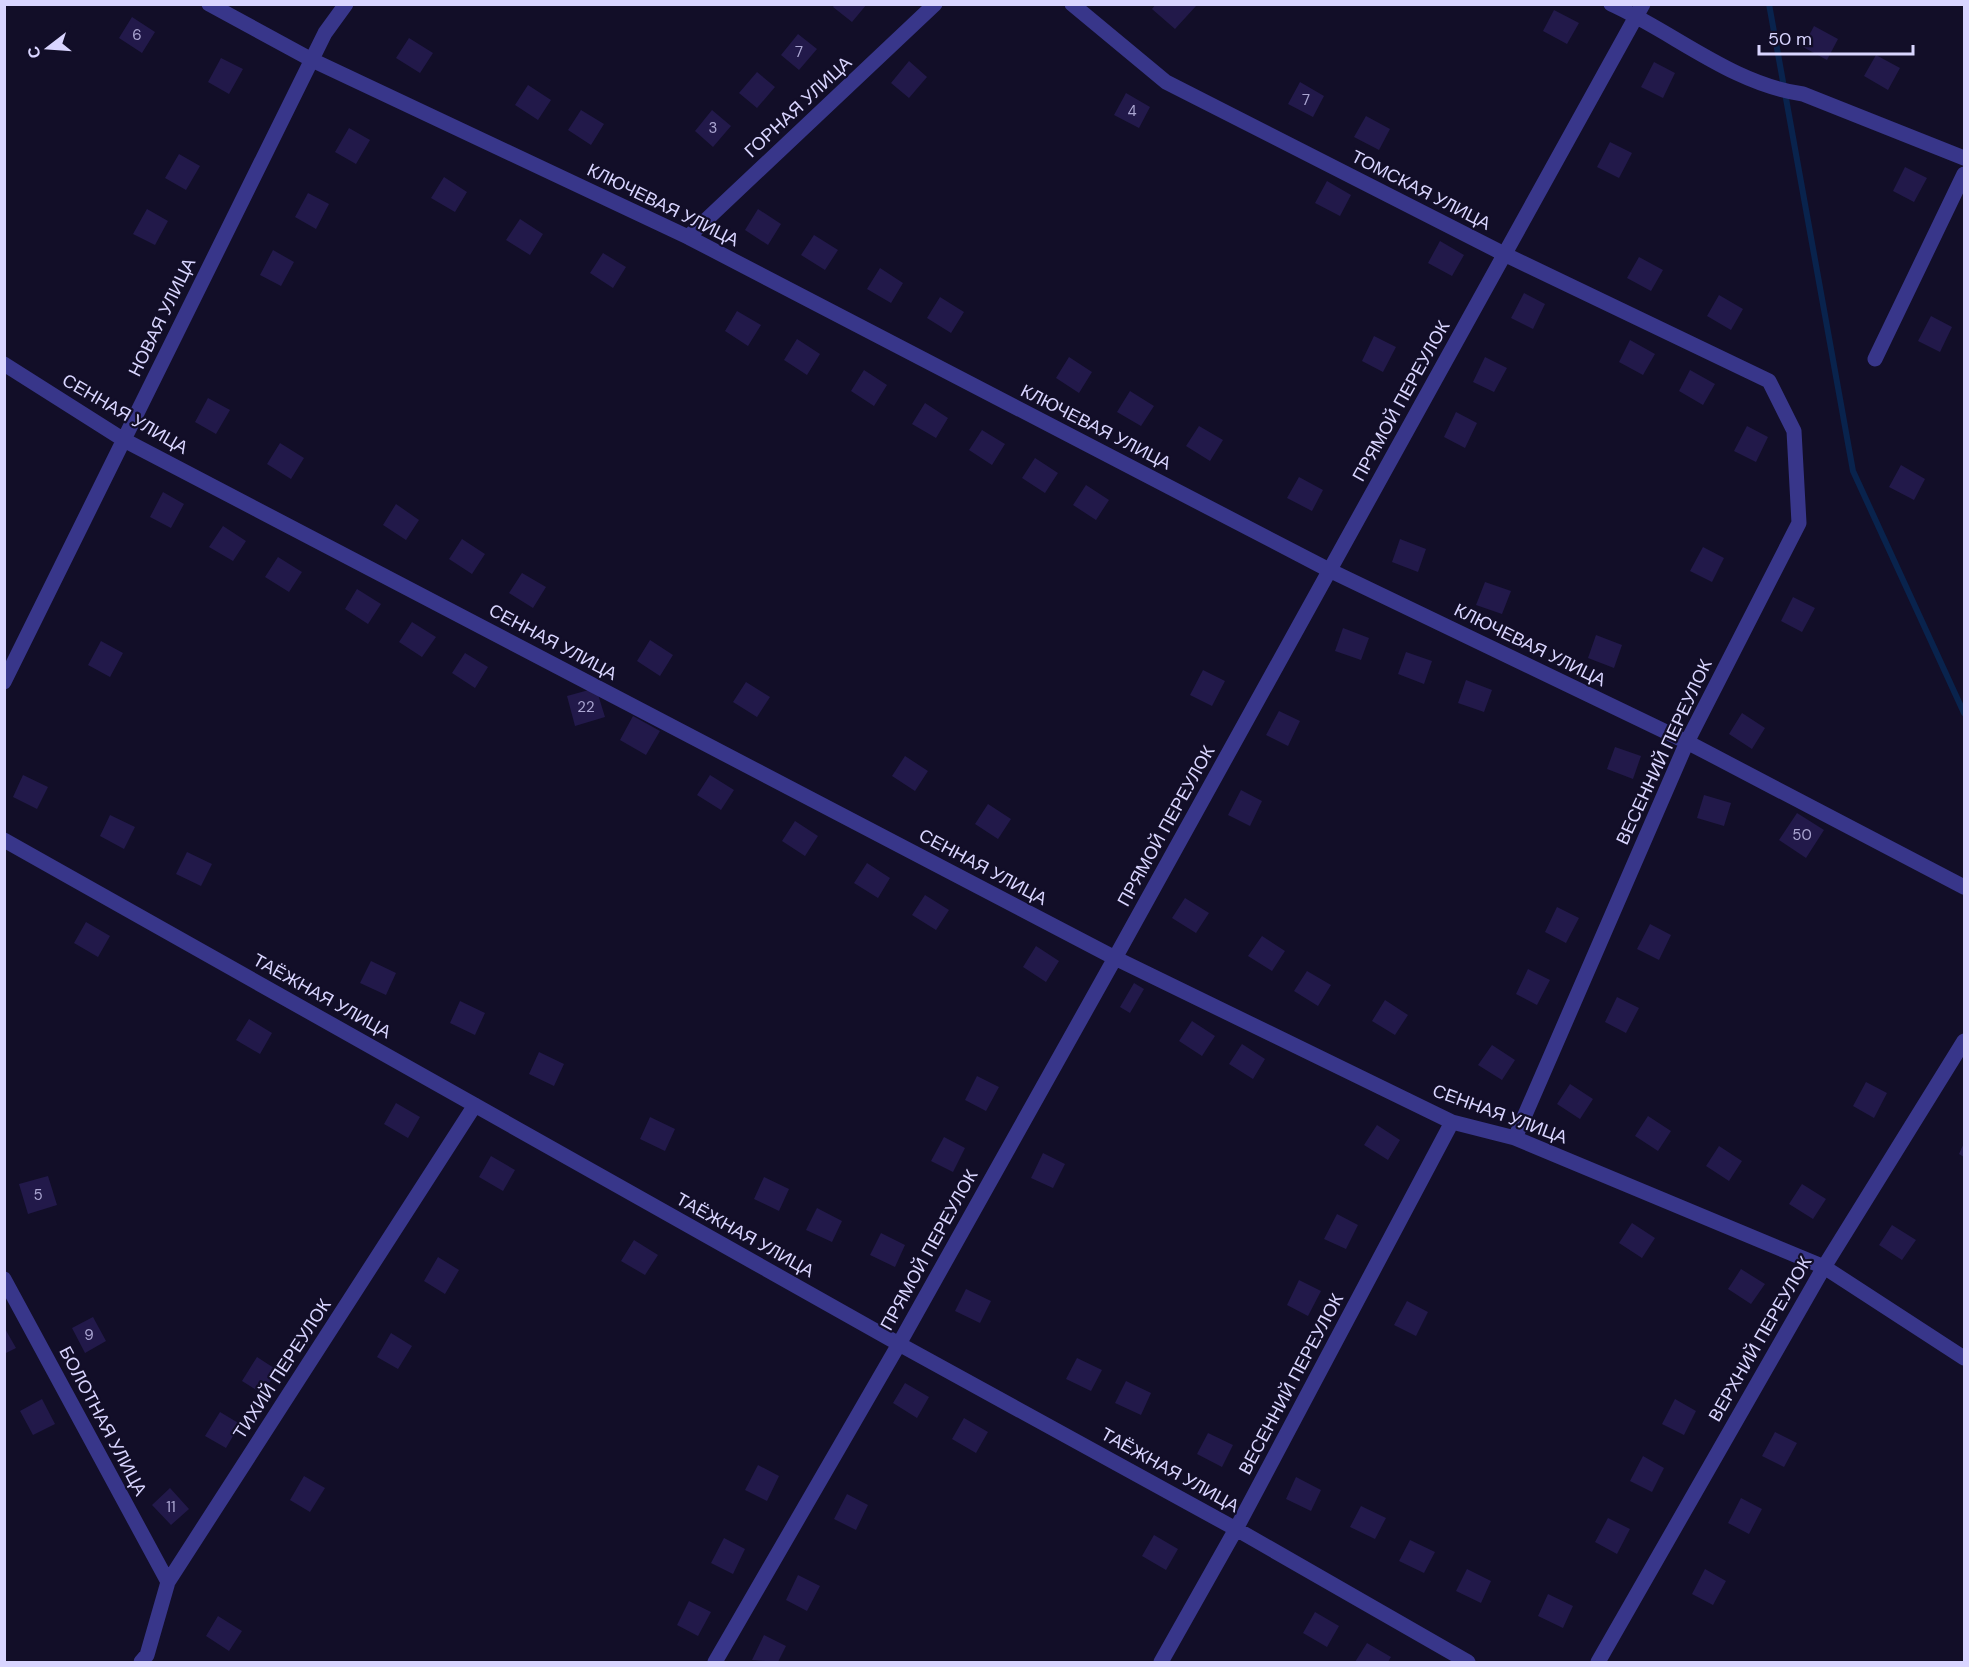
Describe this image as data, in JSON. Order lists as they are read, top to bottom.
{
  "streets": {
    "street": [
      "ГОРНАЯ УЛИЦА",
      "ТОМСКАЯ УЛИЦА",
      "КЛЮЧЕВАЯ УЛИЦА",
      "НОВАЯ УЛИЦА",
      "ПРЯМОЙ ПЕРЕУЛОК",
      "СЕННАЯ УЛИЦА",
      "ВЕСЕННИЙ ПЕРЕУЛОК",
      "ТАЁЖНАЯ УЛИЦА",
      "ВЕРХНИЙ ПЕРЕУЛОК",
      "ТИХИЙ ПЕРЕУЛОК",
      "БОЛОТНАЯ УЛИЦА"
    ]
  },
  "crossings": [
    ["ГОРНАЯ УЛИЦА", "КЛЮЧЕВАЯ УЛИЦА"],
    ["ТОМСКАЯ УЛИЦА", "ПРЯМОЙ ПЕРЕУЛОК"],
    ["ТОМСКАЯ УЛИЦА", "ВЕСЕННИЙ ПЕРЕУЛОК"],
    ["КЛЮЧЕВАЯ УЛИЦА", "НОВАЯ УЛИЦА"],
    ["КЛЮЧЕВАЯ УЛИЦА", "ПРЯМОЙ ПЕРЕУЛОК"],
    ["КЛЮЧЕВАЯ УЛИЦА", "ВЕСЕННИЙ ПЕРЕУЛОК"],
    ["НОВАЯ УЛИЦА", "СЕННАЯ УЛИЦА"],
    ["ПРЯМОЙ ПЕРЕУЛОК", "СЕННАЯ УЛИЦА"],
    ["ПРЯМОЙ ПЕРЕУЛОК", "ТАЁЖНАЯ УЛИЦА"],
    ["СЕННАЯ УЛИЦА", "ВЕСЕННИЙ ПЕРЕУЛОК"],
    ["СЕННАЯ УЛИЦА", "ВЕРХНИЙ ПЕРЕУЛОК"],
    ["ВЕСЕННИЙ ПЕРЕУЛОК", "ТАЁЖНАЯ УЛИЦА"],
    ["ТАЁЖНАЯ УЛИЦА", "ТИХИЙ ПЕРЕУЛОК"],
    ["ТИХИЙ ПЕРЕУЛОК", "БОЛОТНАЯ УЛИЦА"]
  ],
  "house_numbers": [
    "6",
    "7",
    "7",
    "4",
    "3",
    "22",
    "50",
    "5",
    "9",
    "11"
  ],
  "scale_bar": "50 m",
  "north": "left"
}
